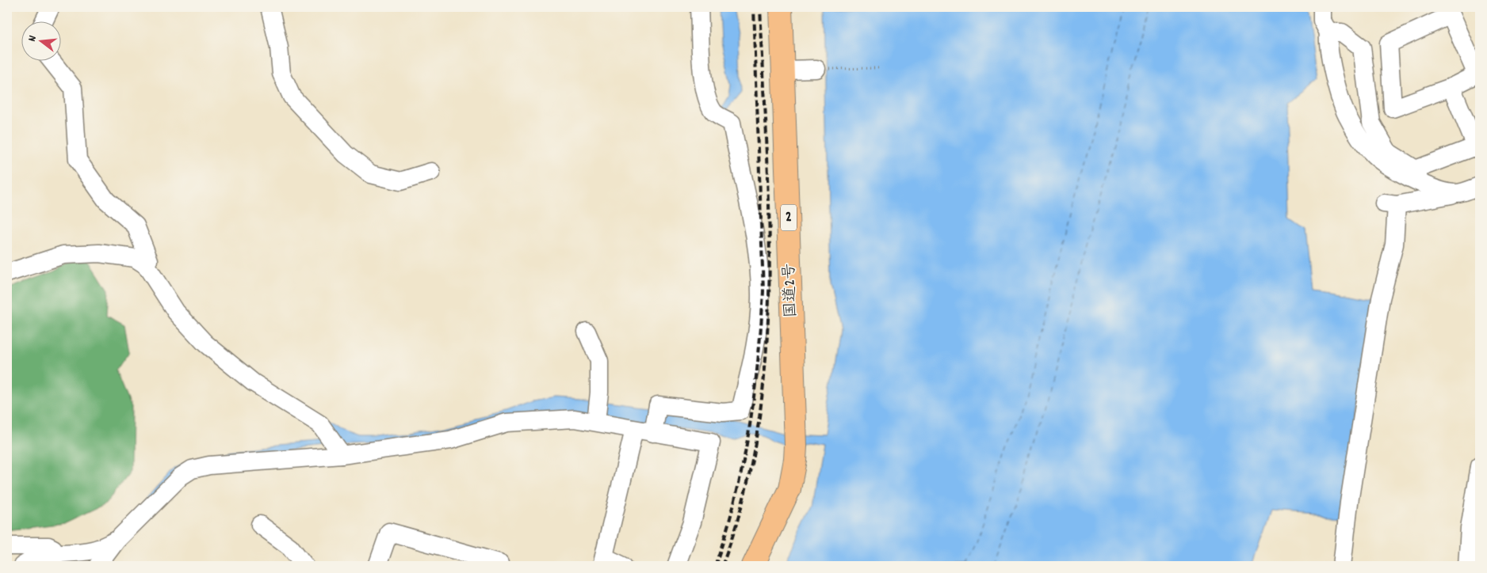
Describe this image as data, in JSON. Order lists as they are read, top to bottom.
{
  "streets": {
    "highway": ["2", "国道2号"]
  },
  "north": "left"
}
